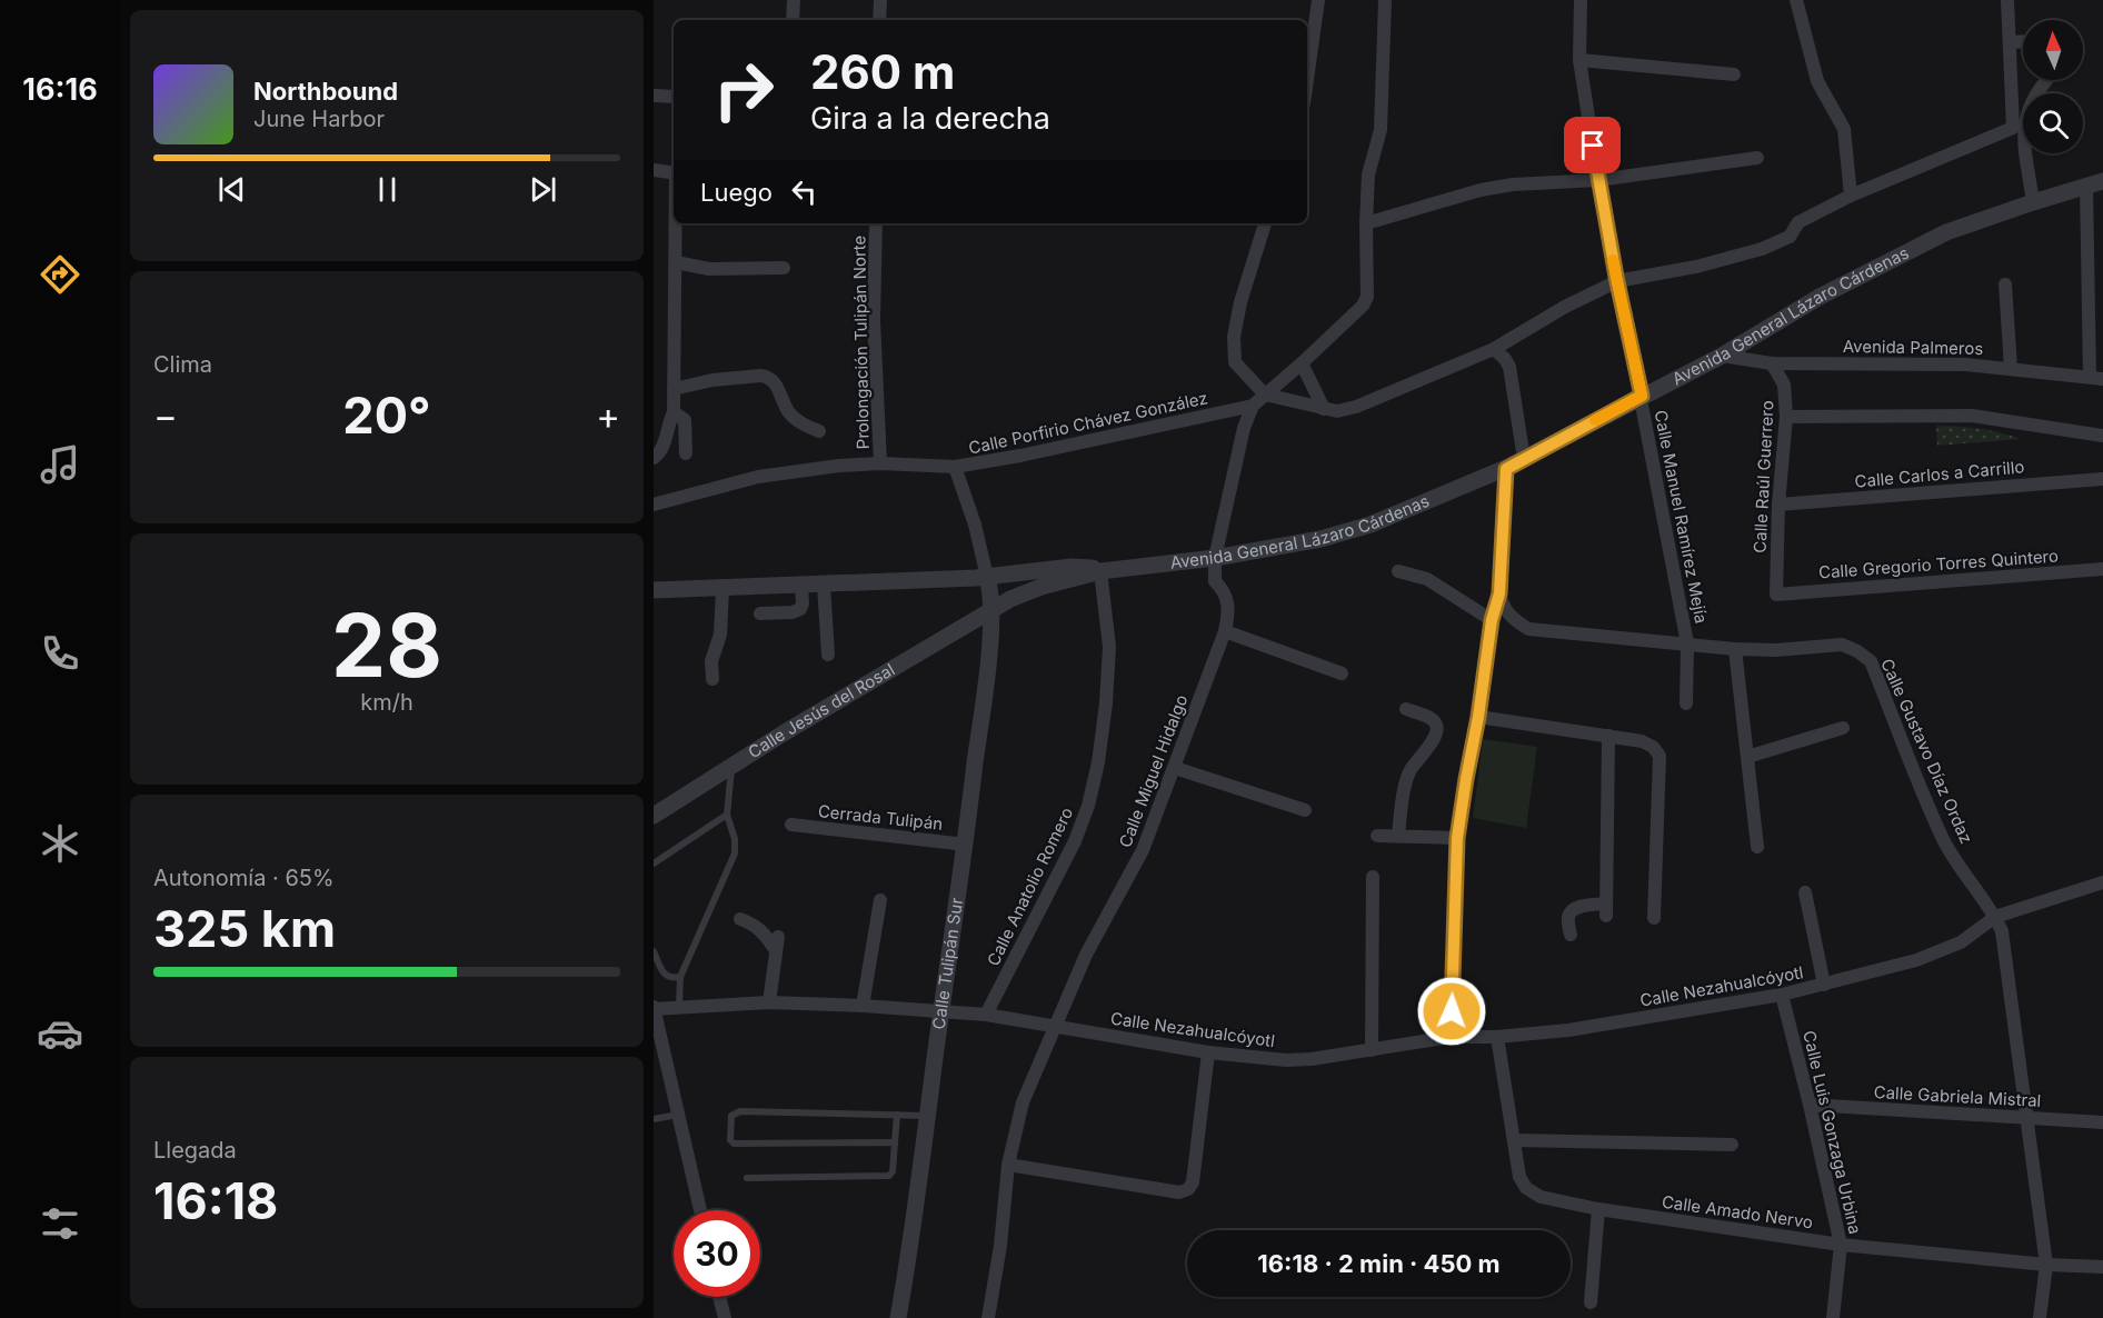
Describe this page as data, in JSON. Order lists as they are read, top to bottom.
{
  "streets": {
    "street": [
      "Avenida General Lázaro Cárdenas",
      "Prolongación Tulipán Norte",
      "Avenida Palmeros",
      "Calle Porfirio Chávez González",
      "Calle Carlos a Carrillo",
      "Calle Raúl Guerrero",
      "Calle Manuel Ramírez Mejía",
      "Calle Gregorio Torres Quintero",
      "Calle Jesús del Rosal",
      "Calle Gustavo Díaz Ordaz",
      "Calle Miguel Hidalgo",
      "Cerrada Tulipán",
      "Calle Anatolio Romero",
      "Calle Tulipán Sur",
      "Calle Nezahualcóyotl",
      "Calle Gabriela Mistral",
      "Calle Luis Gonzaga Urbina",
      "Calle Amado Nervo"
    ]
  },
  "crossings": [
    ["Avenida General Lázaro Cárdenas", "Avenida Palmeros"],
    ["Avenida General Lázaro Cárdenas", "Calle Manuel Ramírez Mejía"],
    ["Avenida General Lázaro Cárdenas", "Calle Jesús del Rosal"],
    ["Avenida General Lázaro Cárdenas", "Calle Miguel Hidalgo"],
    ["Avenida General Lázaro Cárdenas", "Calle Anatolio Romero"],
    ["Avenida General Lázaro Cárdenas", "Calle Tulipán Sur"],
    ["Prolongación Tulipán Norte", "Calle Porfirio Chávez González"],
    ["Avenida Palmeros", "Calle Raúl Guerrero"],
    ["Calle Carlos a Carrillo", "Calle Raúl Guerrero"],
    ["Calle Raúl Guerrero", "Calle Gregorio Torres Quintero"],
    ["Calle Manuel Ramírez Mejía", "Calle Gustavo Díaz Ordaz"],
    ["Calle Jesús del Rosal", "Calle Tulipán Sur"],
    ["Calle Gustavo Díaz Ordaz", "Calle Nezahualcóyotl"],
    ["Calle Miguel Hidalgo", "Calle Nezahualcóyotl"],
    ["Cerrada Tulipán", "Calle Tulipán Sur"],
    ["Calle Anatolio Romero", "Calle Nezahualcóyotl"],
    ["Calle Tulipán Sur", "Calle Nezahualcóyotl"],
    ["Calle Nezahualcóyotl", "Calle Luis Gonzaga Urbina"],
    ["Calle Nezahualcóyotl", "Calle Amado Nervo"],
    ["Calle Gabriela Mistral", "Calle Luis Gonzaga Urbina"],
    ["Calle Luis Gonzaga Urbina", "Calle Amado Nervo"]
  ],
  "north": "top",
  "page": {
    "tabs": "16:16",
    "turn": ["260 m", "Gira a la derecha"],
    "song": ["Northbound", "June Harbor"],
    "then": "Luego",
    "tile": [
      "Clima",
      ["28", "km/h"],
      ["Autonomía · 65%", "325 km"],
      ["Llegada", "16:18"]
    ],
    "heat": ["−", "20°", "+"],
    "limit": "30",
    "trip": "16:18 · 2 min · 450 m"
  }
}
